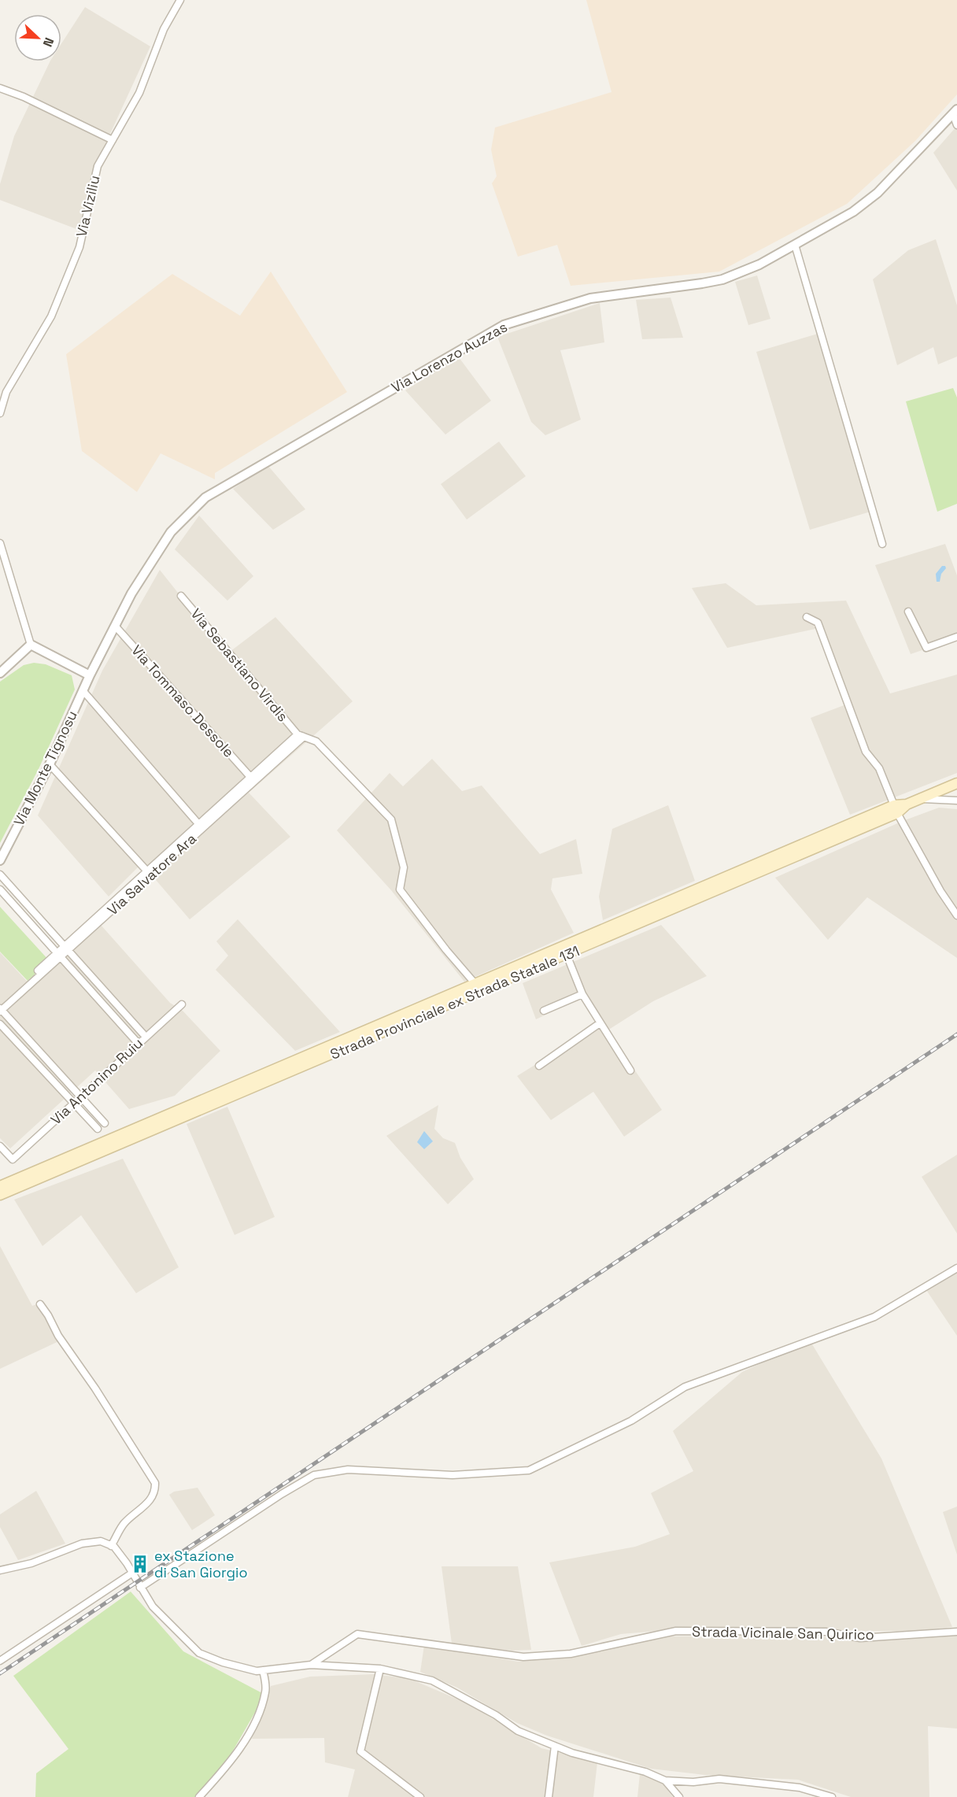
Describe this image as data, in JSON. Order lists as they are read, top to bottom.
{
  "streets": {
    "main road": ["Strada Provinciale ex Strada Statale 131"],
    "street": [
      "Via Viziliu",
      "Via Lorenzo Auzzas",
      "Via Sebastiano Virdis",
      "Via Tommaso Dessole",
      "Via Monte Tignosu",
      "Via Salvatore Ara",
      "Via Antonino Ruiu",
      "Strada Vicinale San Quirico"
    ]
  },
  "crossings": [
    ["Via Lorenzo Auzzas", "Via Tommaso Dessole"],
    ["Via Lorenzo Auzzas", "Via Monte Tignosu"],
    ["Via Sebastiano Virdis", "Via Salvatore Ara"],
    ["Via Sebastiano Virdis", "Strada Provinciale ex Strada Statale 131"],
    ["Via Tommaso Dessole", "Via Salvatore Ara"]
  ],
  "places": {
    "building": ["ex Stazione di San Giorgio"]
  },
  "north": "bottom right"
}
